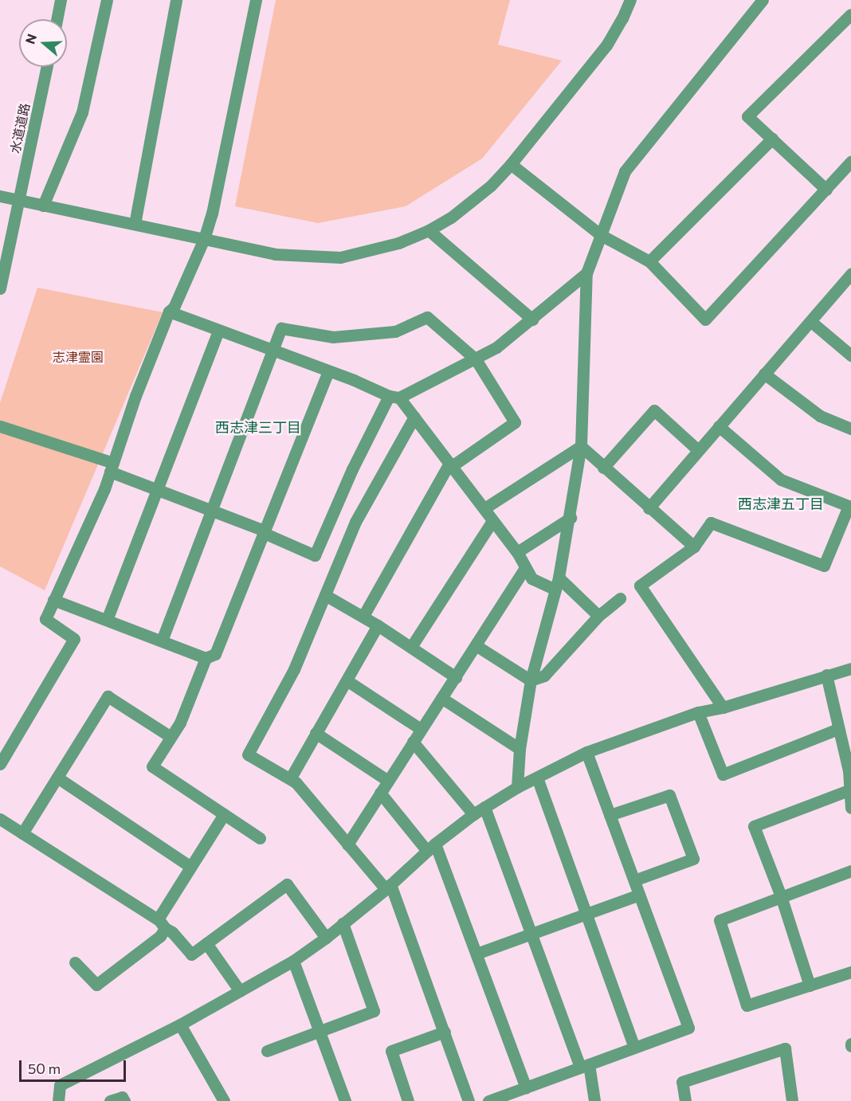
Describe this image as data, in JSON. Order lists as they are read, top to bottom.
{
  "streets": {
    "street": ["水道道路"]
  },
  "districts": ["西志津三丁目", "西志津五丁目"],
  "parks": ["志津霊園"],
  "scale_bar": "50 m",
  "north": "left"
}
